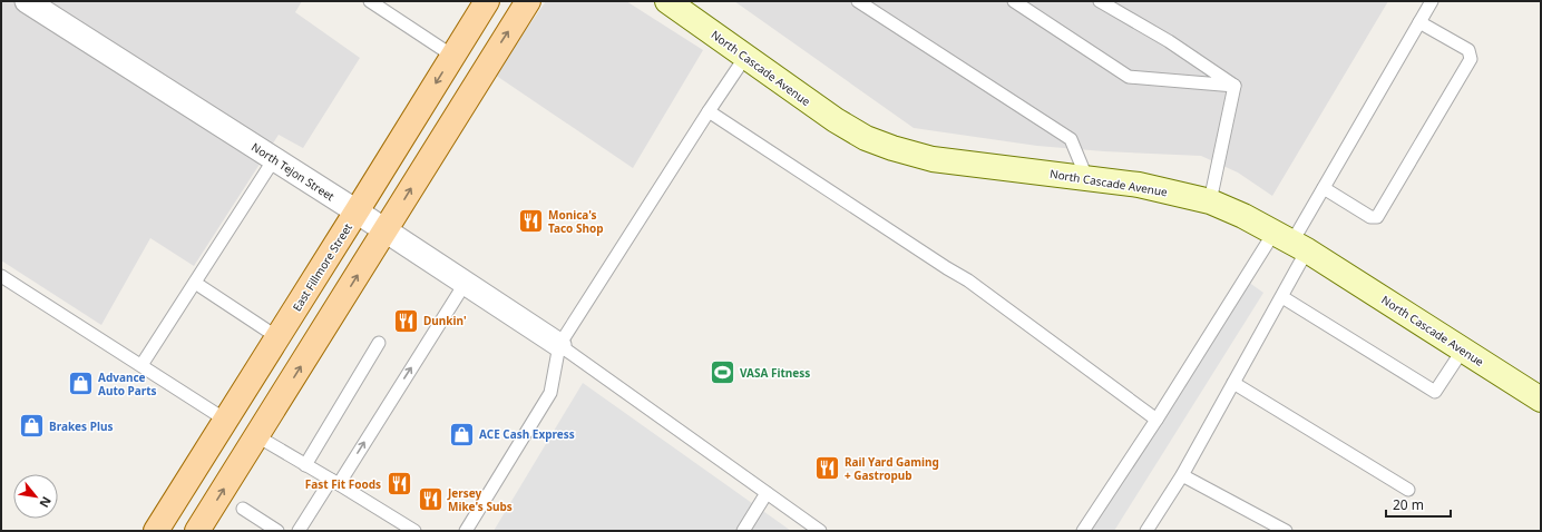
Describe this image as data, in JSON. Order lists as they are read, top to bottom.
{
  "streets": {
    "main road": ["East Fillmore Street"],
    "street": ["North Cascade Avenue", "North Tejon Street"]
  },
  "crossings": [
    ["North Tejon Street", "East Fillmore Street"]
  ],
  "places": {
    "restaurant": [
      "Monica's Taco Shop",
      "Dunkin'",
      "Rail Yard Gaming + Gastropub",
      "Fast Fit Foods",
      "Jersey Mike's Subs"
    ],
    "sports": ["VASA Fitness"],
    "shop": ["Advance Auto Parts", "Brakes Plus", "ACE Cash Express"]
  },
  "scale_bar": "20 m",
  "north": "bottom right"
}
